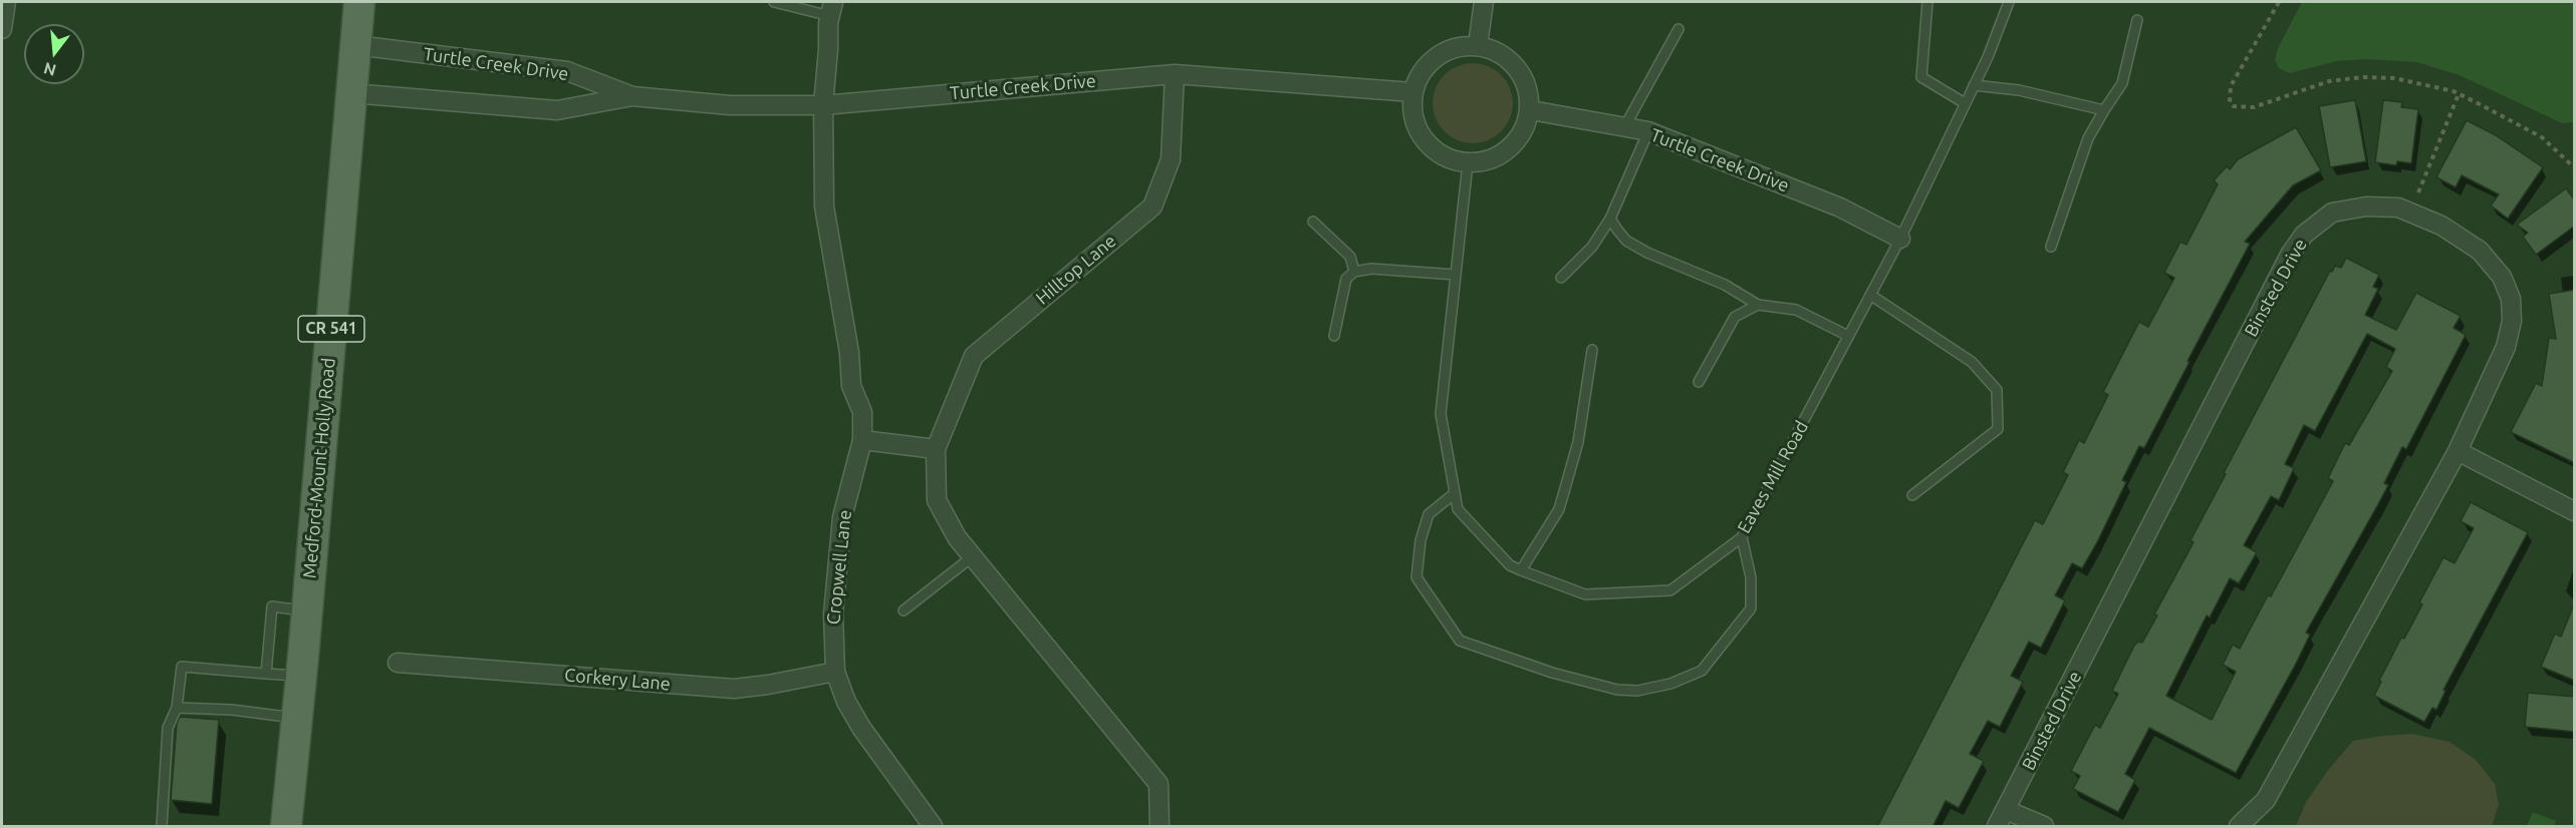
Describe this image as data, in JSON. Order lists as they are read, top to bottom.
{
  "streets": {
    "main road": ["CR 541", "Medford-Mount Holly Road"],
    "street": [
      "Turtle Creek Drive",
      "Hilltop Lane",
      "Binsted Drive",
      "Cropwell Lane",
      "Corkery Lane"
    ],
    "lane": ["Eaves Mill Road"]
  },
  "crossings": [
    ["Turtle Creek Drive", "Hilltop Lane"],
    ["Turtle Creek Drive", "Medford-Mount Holly Road"],
    ["Turtle Creek Drive", "Eaves Mill Road"],
    ["Turtle Creek Drive", "Cropwell Lane"],
    ["Cropwell Lane", "Corkery Lane"]
  ],
  "north": "bottom"
}
